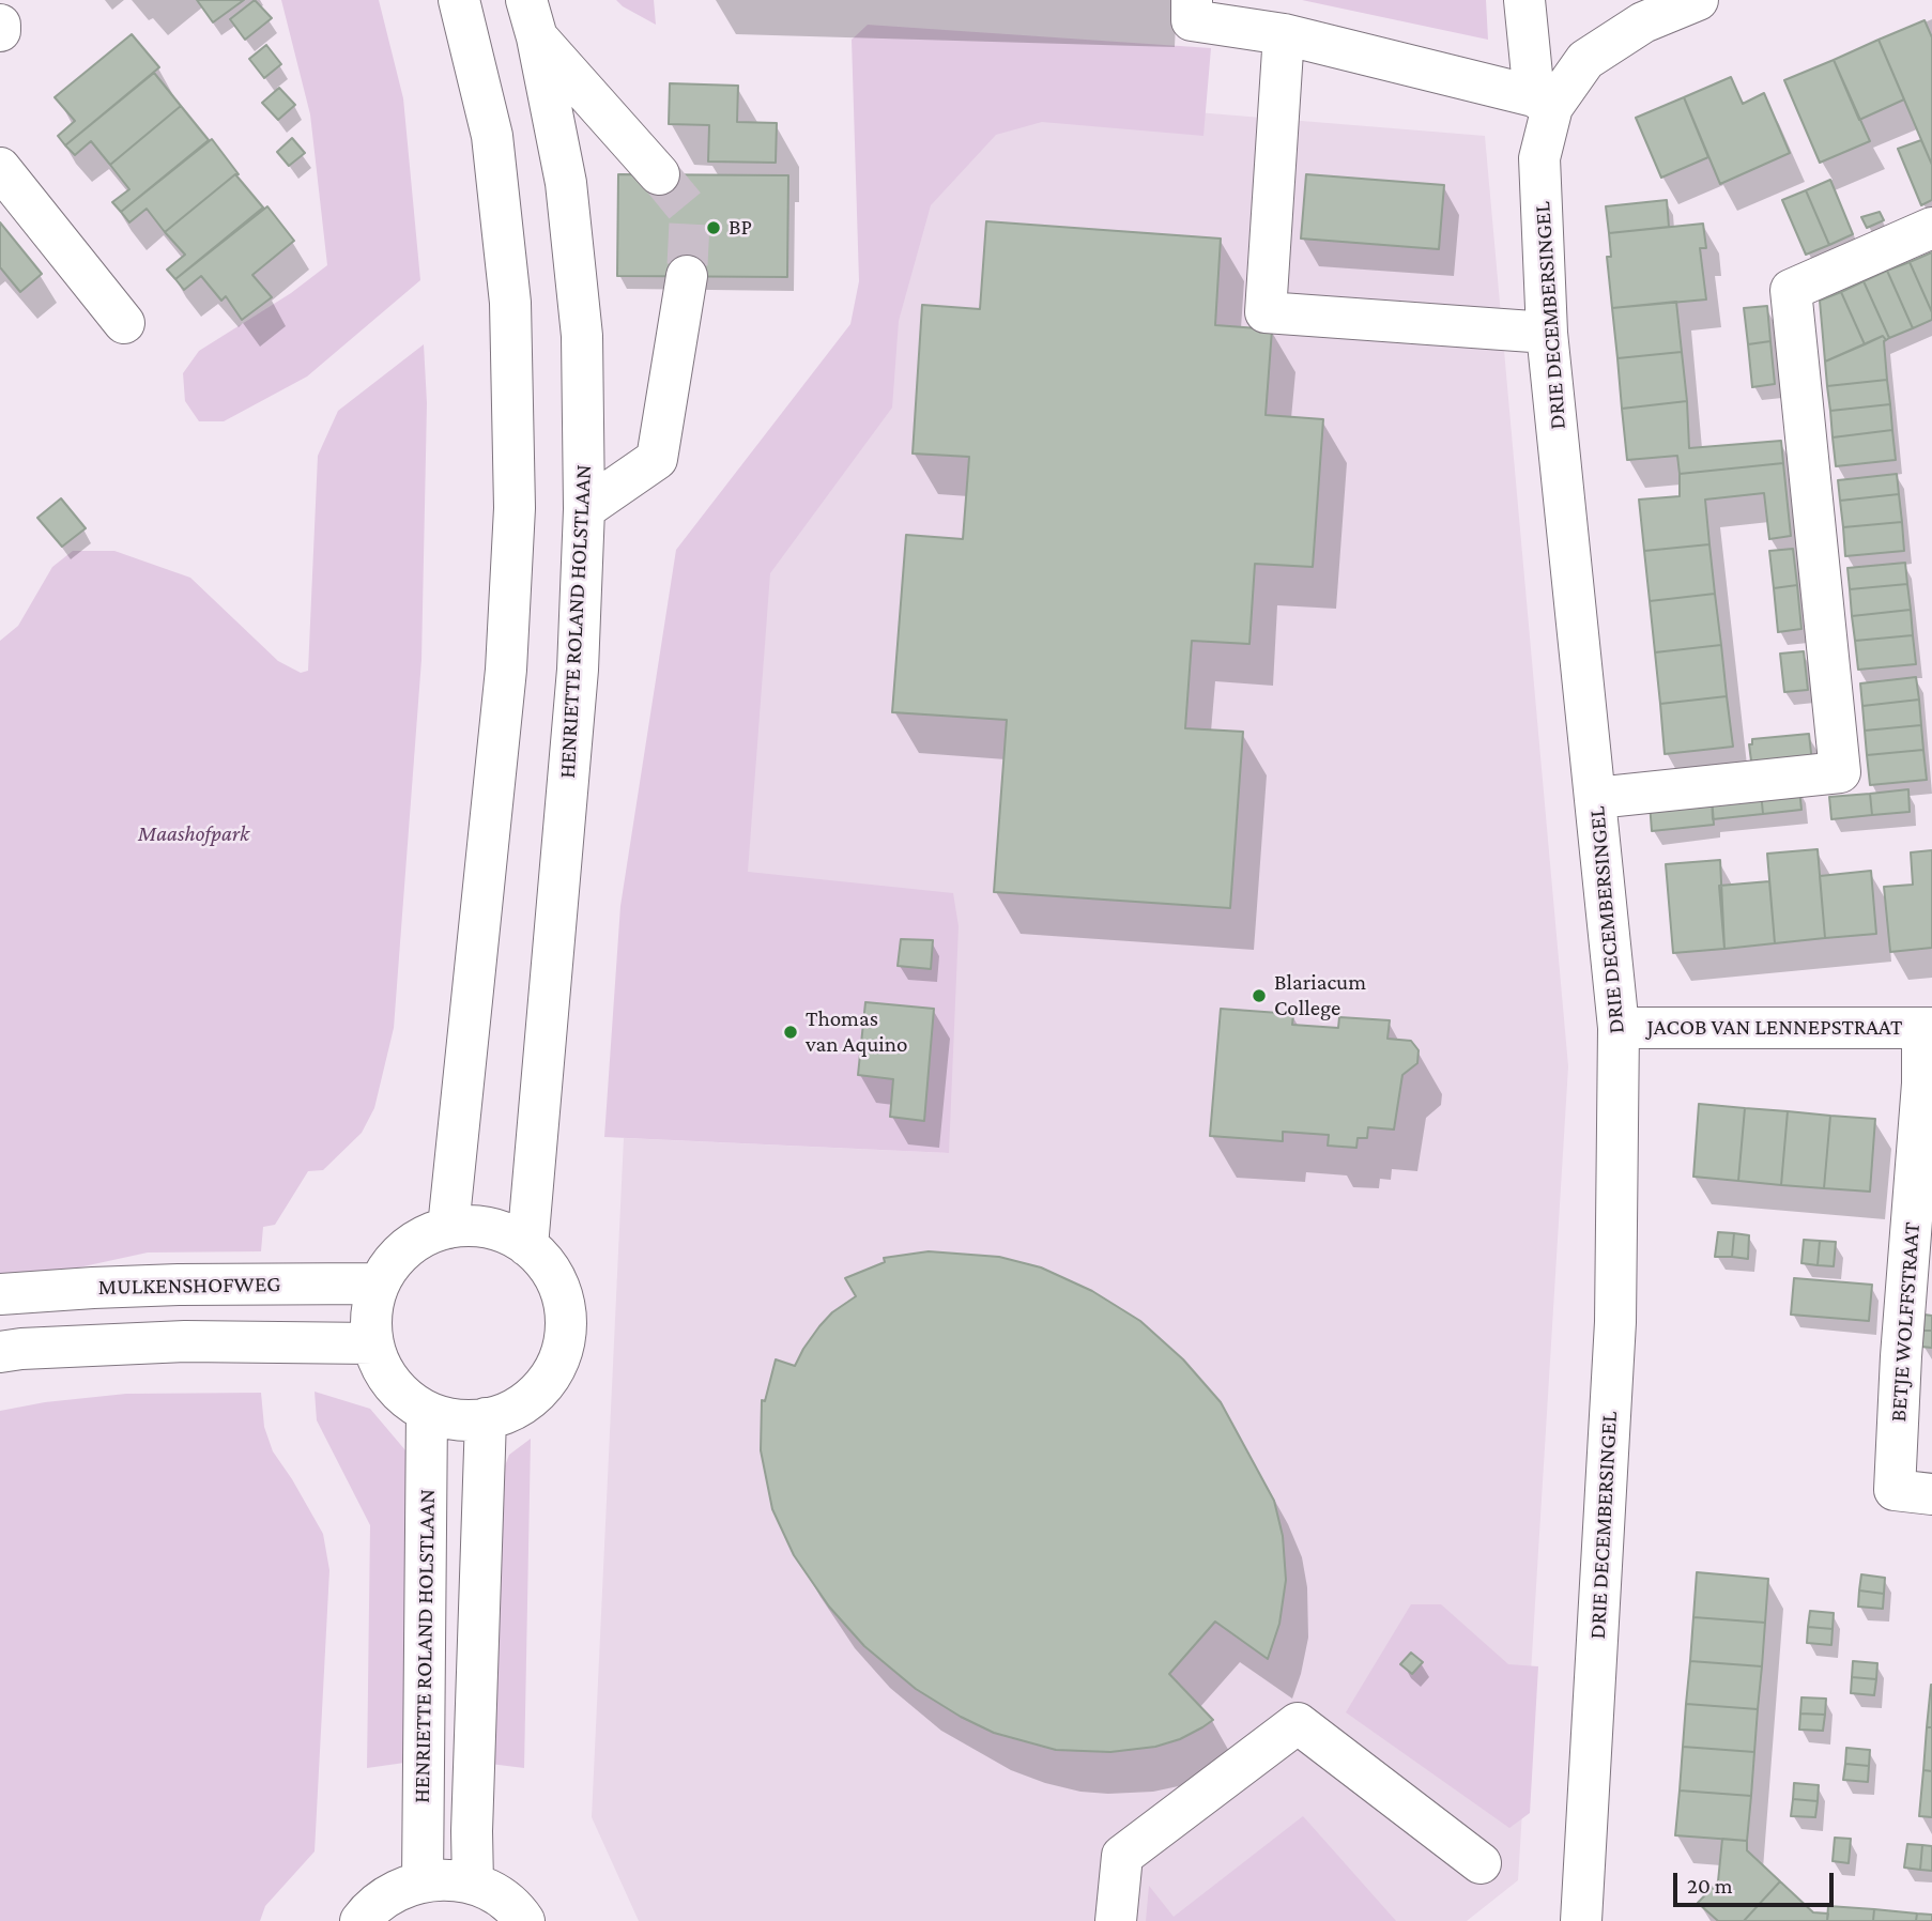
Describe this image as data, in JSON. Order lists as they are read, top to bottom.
{
  "streets": {
    "street": [
      "DRIE DECEMBERSINGEL",
      "HENRIETTE ROLAND HOLSTLAAN",
      "JACOB VAN LENNEPSTRAAT",
      "MULKENSHOFWEG",
      "BETJE WOLFFSTRAAT"
    ]
  },
  "crossings": [
    ["DRIE DECEMBERSINGEL", "JACOB VAN LENNEPSTRAAT"],
    ["HENRIETTE ROLAND HOLSTLAAN", "MULKENSHOFWEG"],
    ["JACOB VAN LENNEPSTRAAT", "BETJE WOLFFSTRAAT"]
  ],
  "parks": ["Maashofpark"],
  "places": ["BP", "Blariacum College", "Thomas van Aquino"],
  "scale_bar": "20 m"
}
